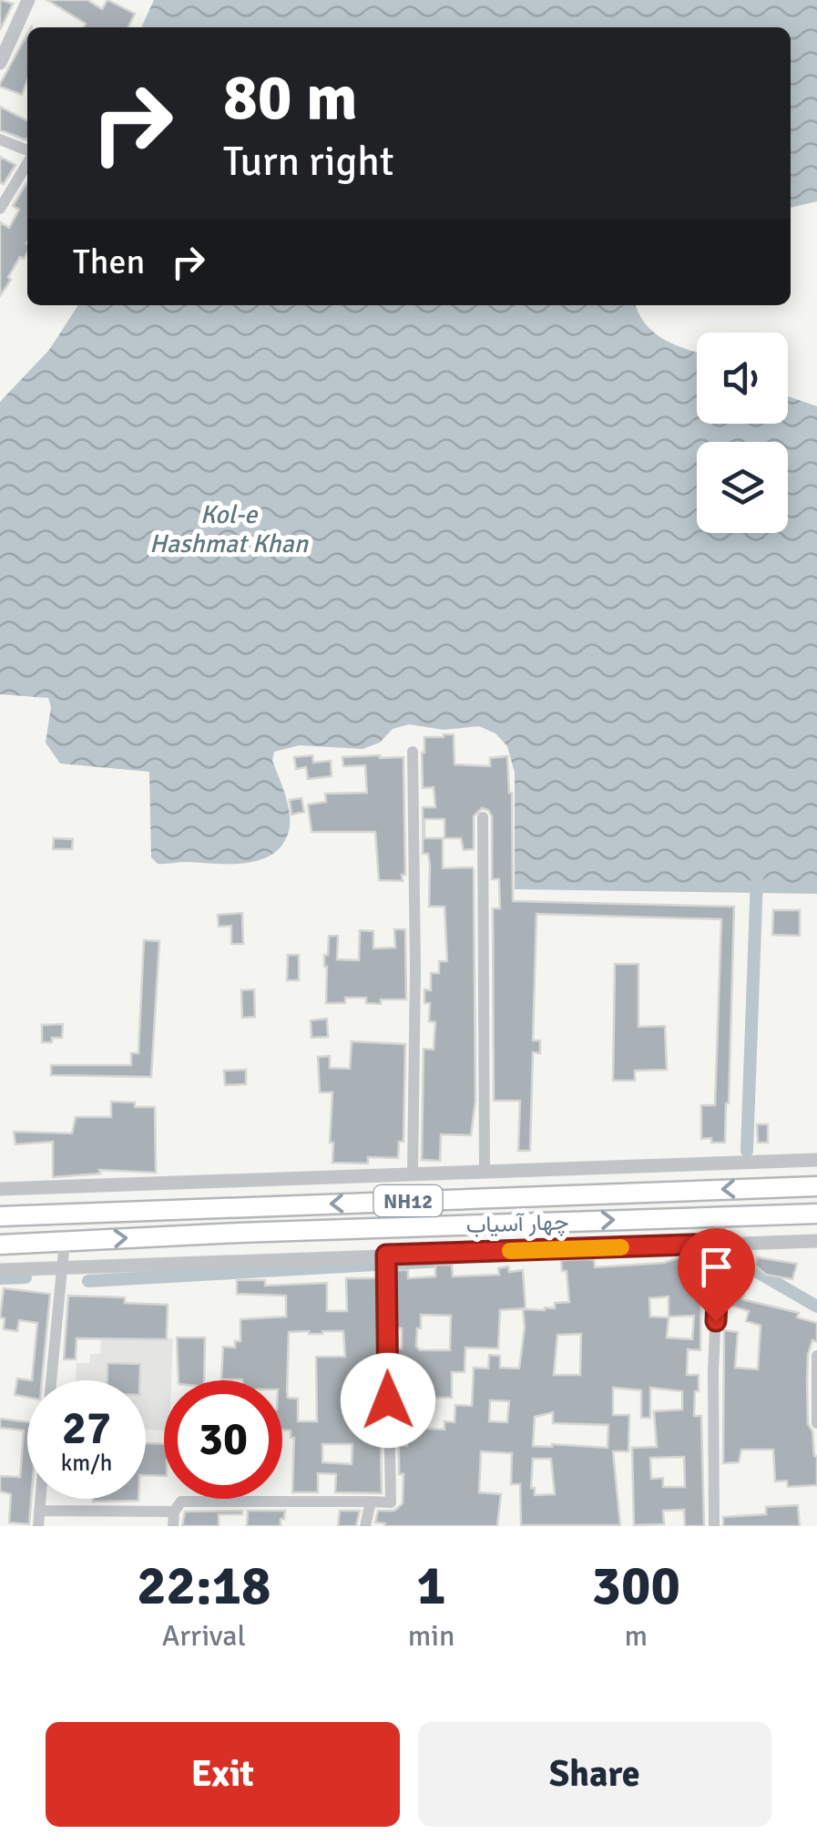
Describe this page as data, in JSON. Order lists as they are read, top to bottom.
{
  "streets": {
    "highway": ["NH12", "چهار آسیاب"]
  },
  "water": ["Kol-e Hashmat Khan"],
  "page": {
    "turn": ["80 m", "Turn right"],
    "then": "Then",
    "speed": "27 km/h",
    "limit": "30",
    "eta": [
      "22:18",
      "Arrival",
      "1",
      "min",
      "300",
      "m"
    ],
    "buttons": ["Exit", "Share"]
  }
}
